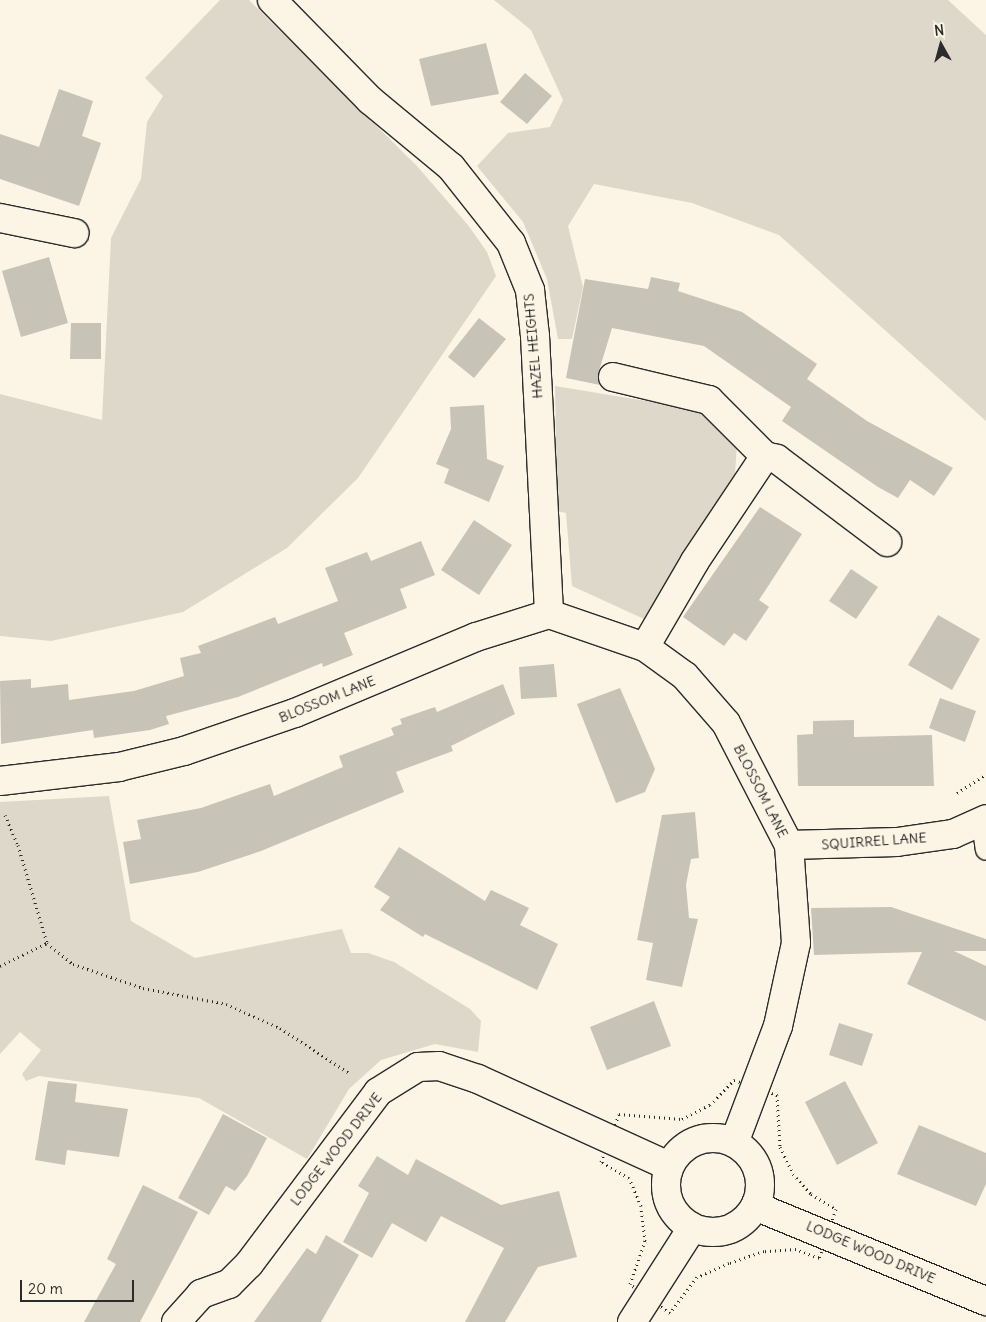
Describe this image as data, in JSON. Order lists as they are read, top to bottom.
{
  "streets": {
    "street": [
      "HAZEL HEIGHTS",
      "BLOSSOM LANE",
      "SQUIRREL LANE",
      "LODGE WOOD DRIVE"
    ]
  },
  "crossings": [
    ["HAZEL HEIGHTS", "BLOSSOM LANE"],
    ["BLOSSOM LANE", "SQUIRREL LANE"],
    ["BLOSSOM LANE", "LODGE WOOD DRIVE"]
  ],
  "scale_bar": "20 m",
  "north": "top"
}
